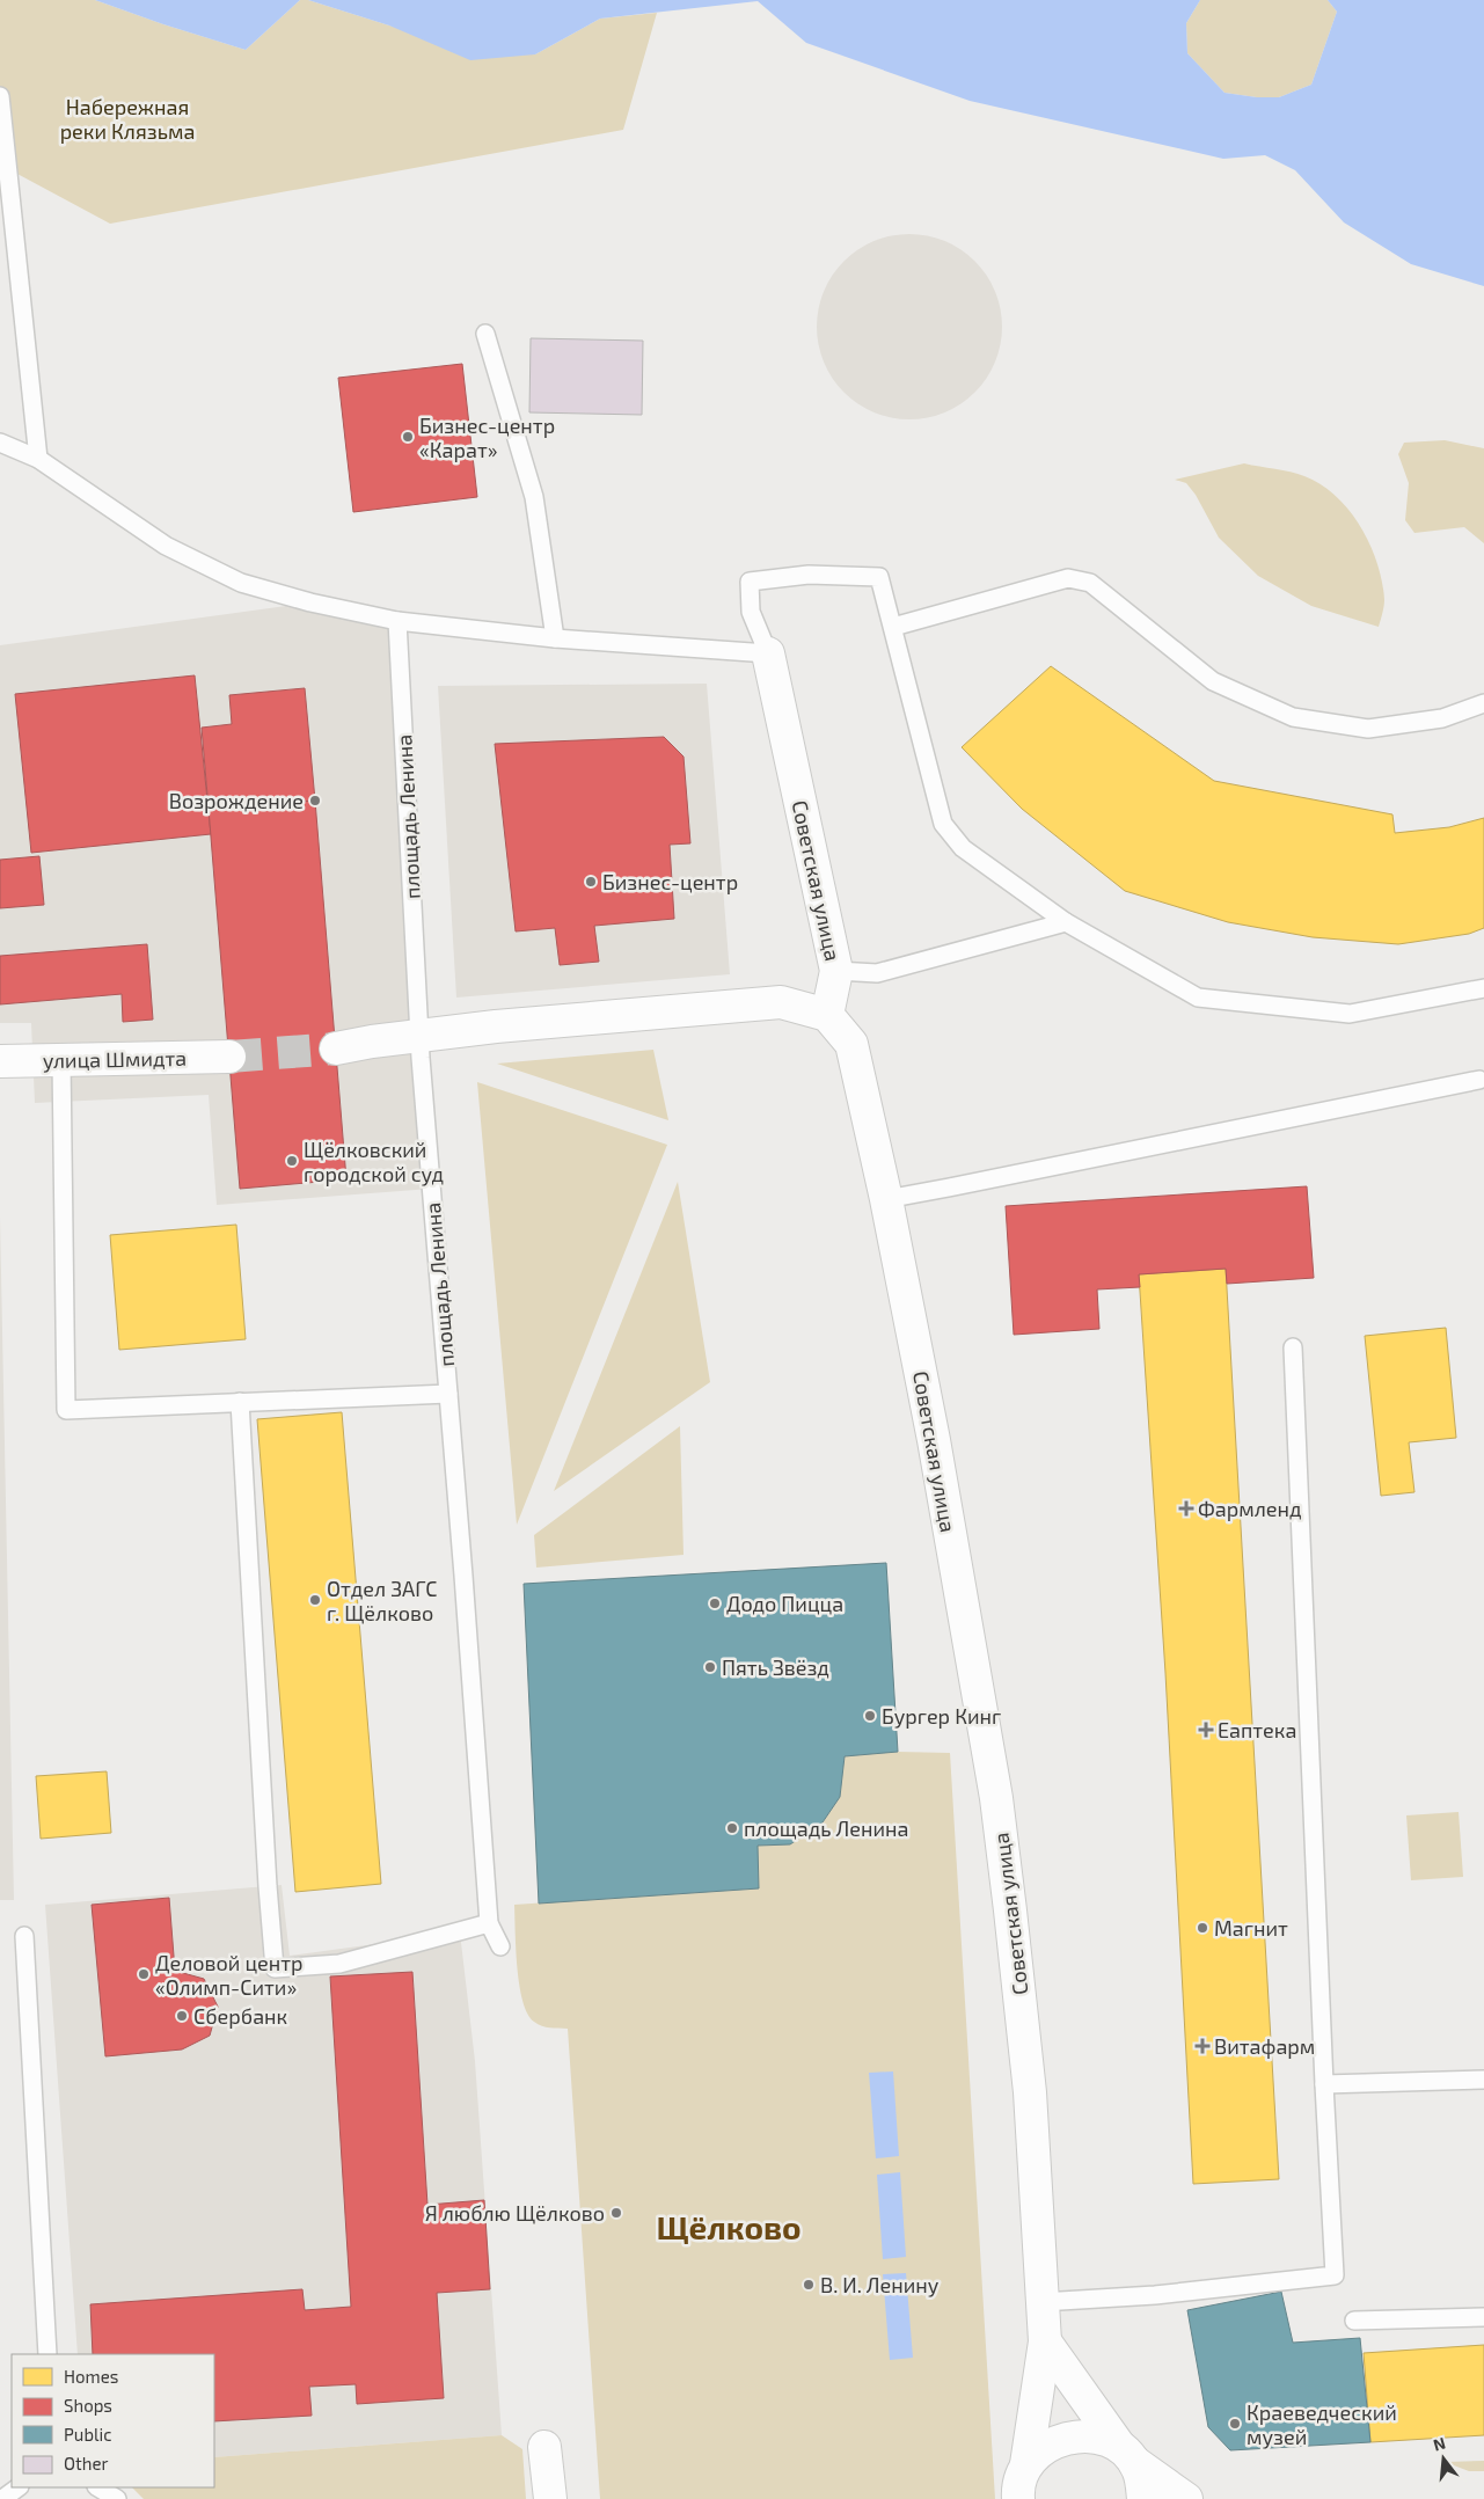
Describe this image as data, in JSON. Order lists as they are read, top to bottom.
{
  "streets": {
    "street": ["Советская улица", "улица Шмидта"],
    "lane": ["площадь Ленина"]
  },
  "districts": ["Щёлково"],
  "parks": ["Набережная реки Клязьма"],
  "places": {
    "other": [
      "Бизнес-центр «Карат»",
      "Возрождение",
      "Бизнес-центр",
      "Щёлковский городской суд",
      "Отдел ЗАГС г. Щёлково",
      "Додо Пицца",
      "Пять Звёзд",
      "Бургер Кинг",
      "площадь Ленина",
      "Магнит",
      "Деловой центр «Олимп-Сити»",
      "Сбербанк",
      "Я люблю Щёлково",
      "В. И. Ленину",
      "Краеведческий музей"
    ],
    "health": ["Фармленд", "Еаптека", "Витафарм"]
  },
  "legend": [
    "Homes",
    "Shops",
    "Public",
    "Other"
  ],
  "north": "top"
}
